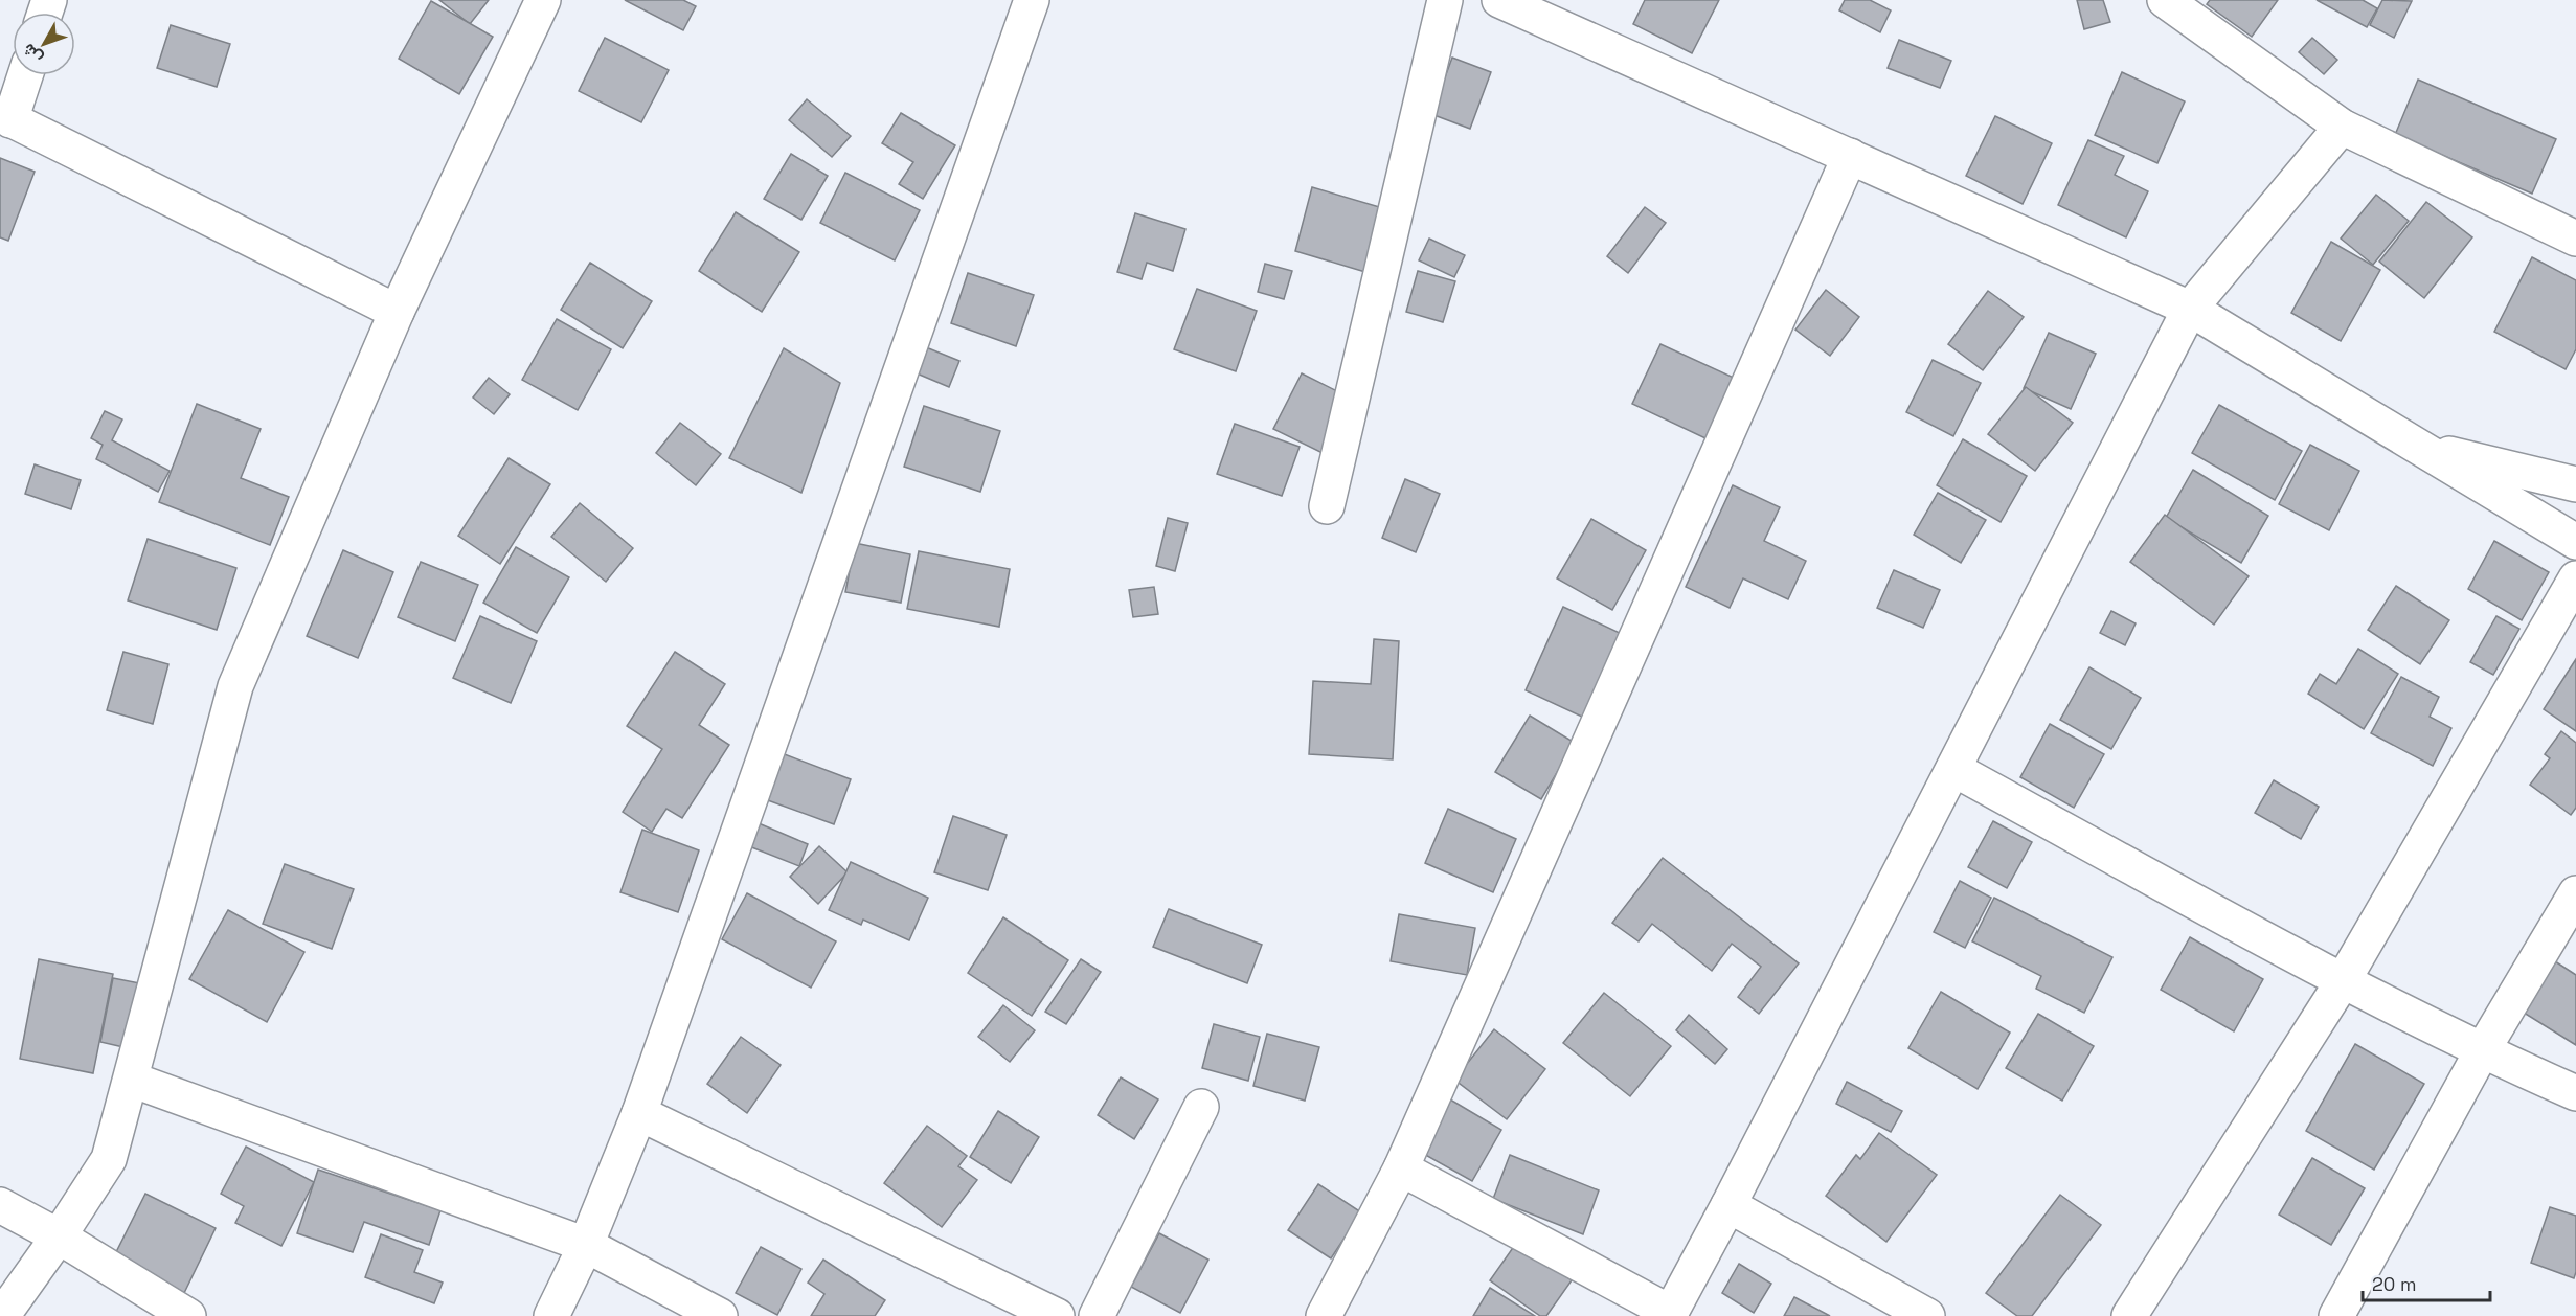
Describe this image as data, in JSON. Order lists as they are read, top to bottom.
{
  "scale_bar": "20 m",
  "north": "bottom left"
}
